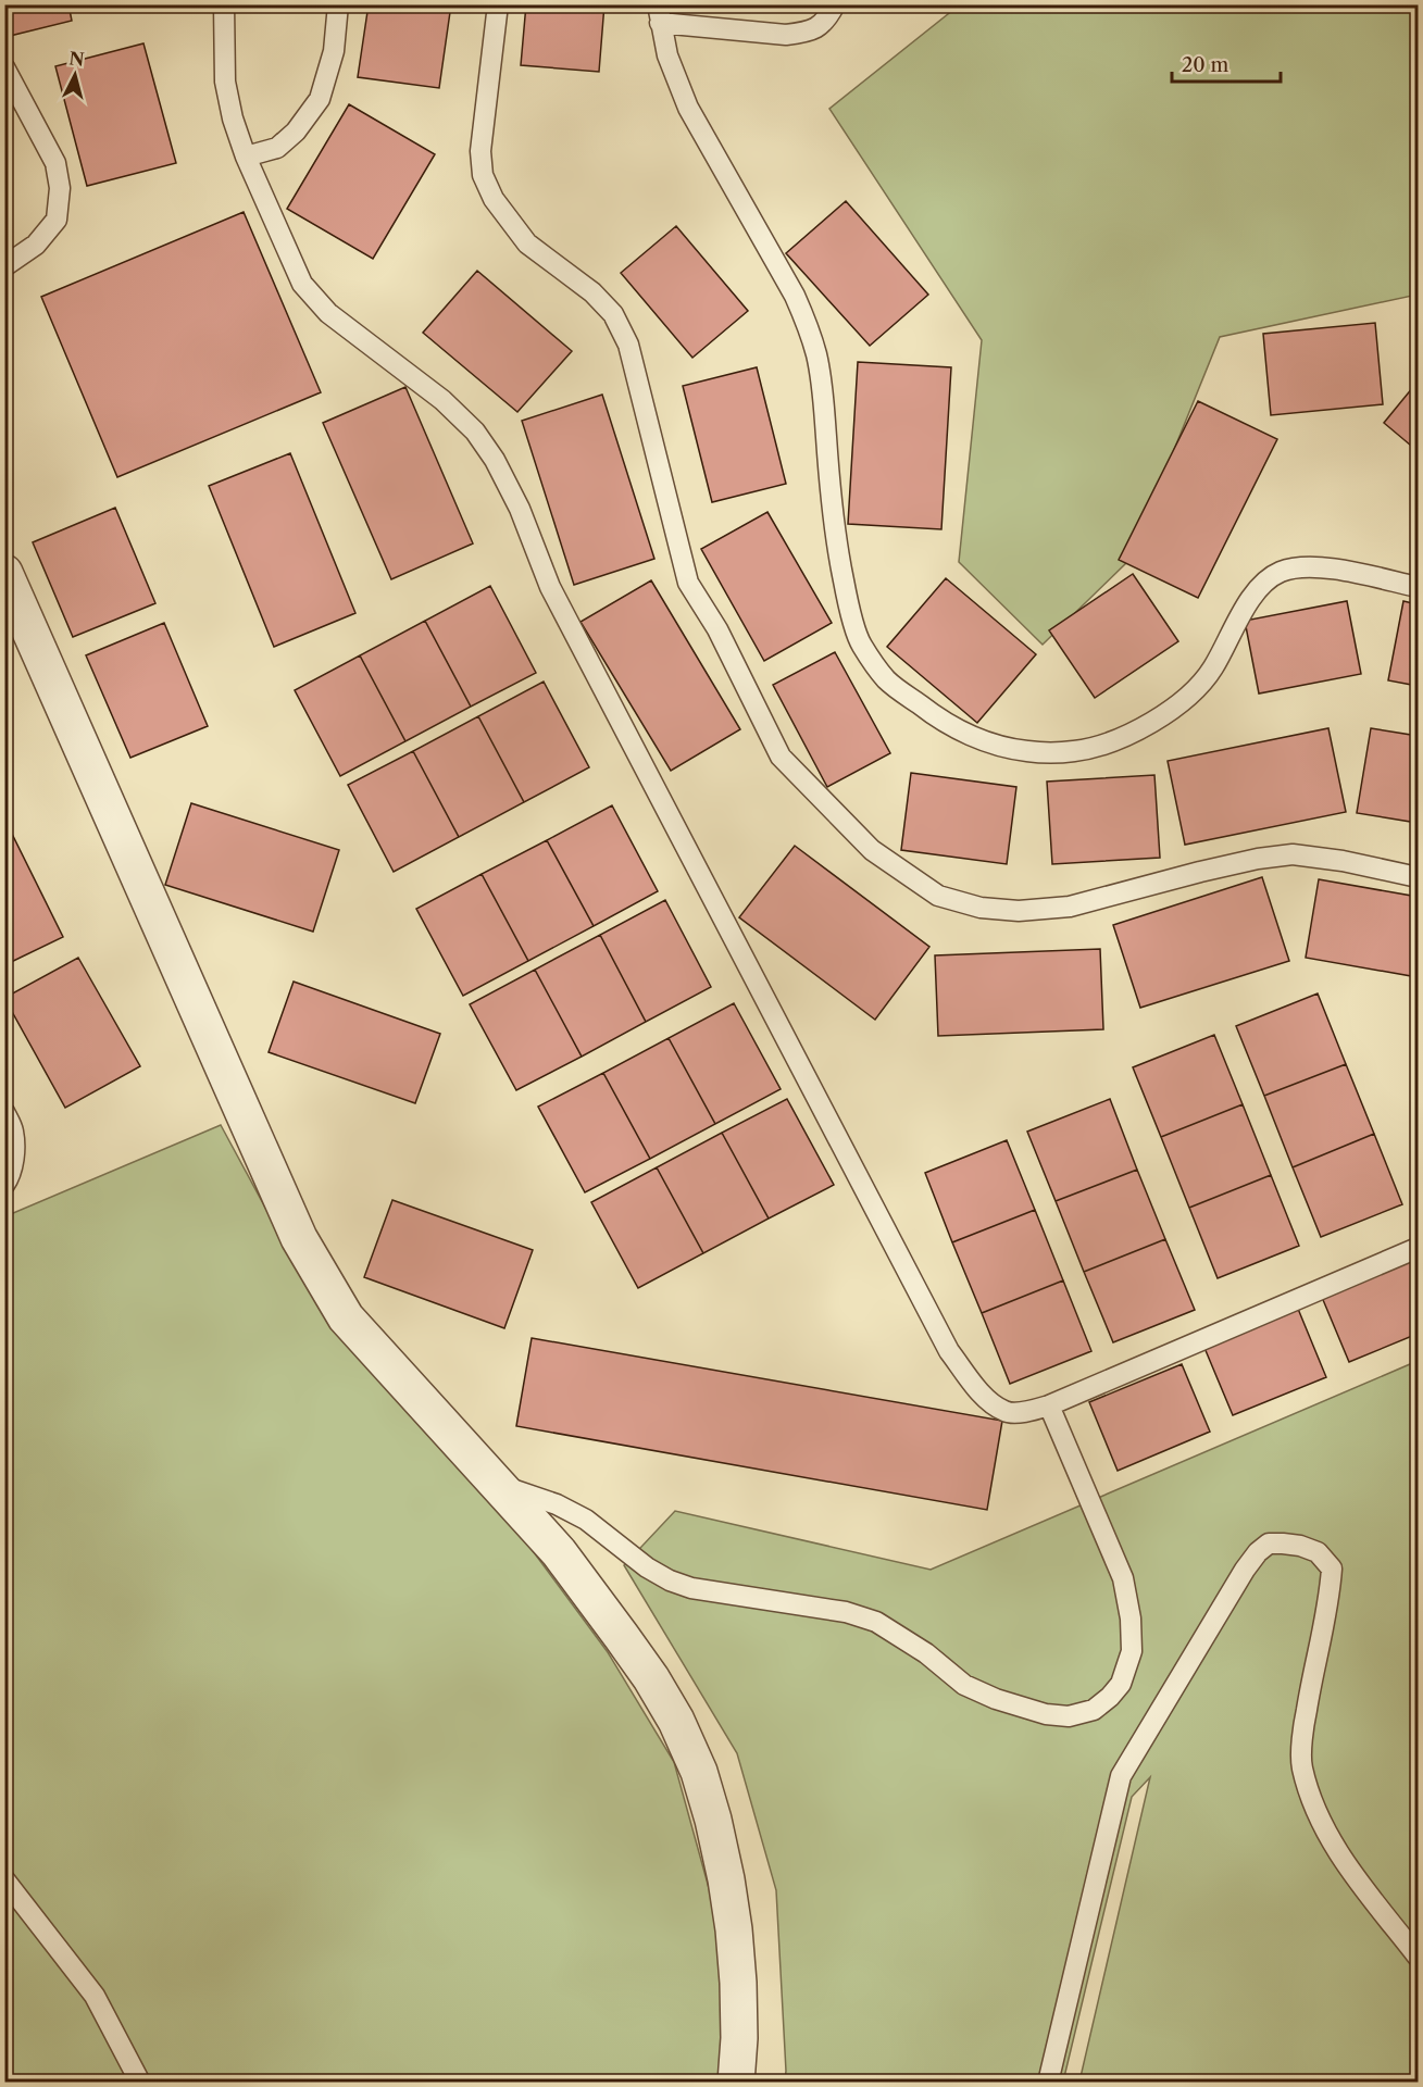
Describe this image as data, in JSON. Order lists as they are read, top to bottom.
{
  "scale_bar": "20 m",
  "north": "top"
}
